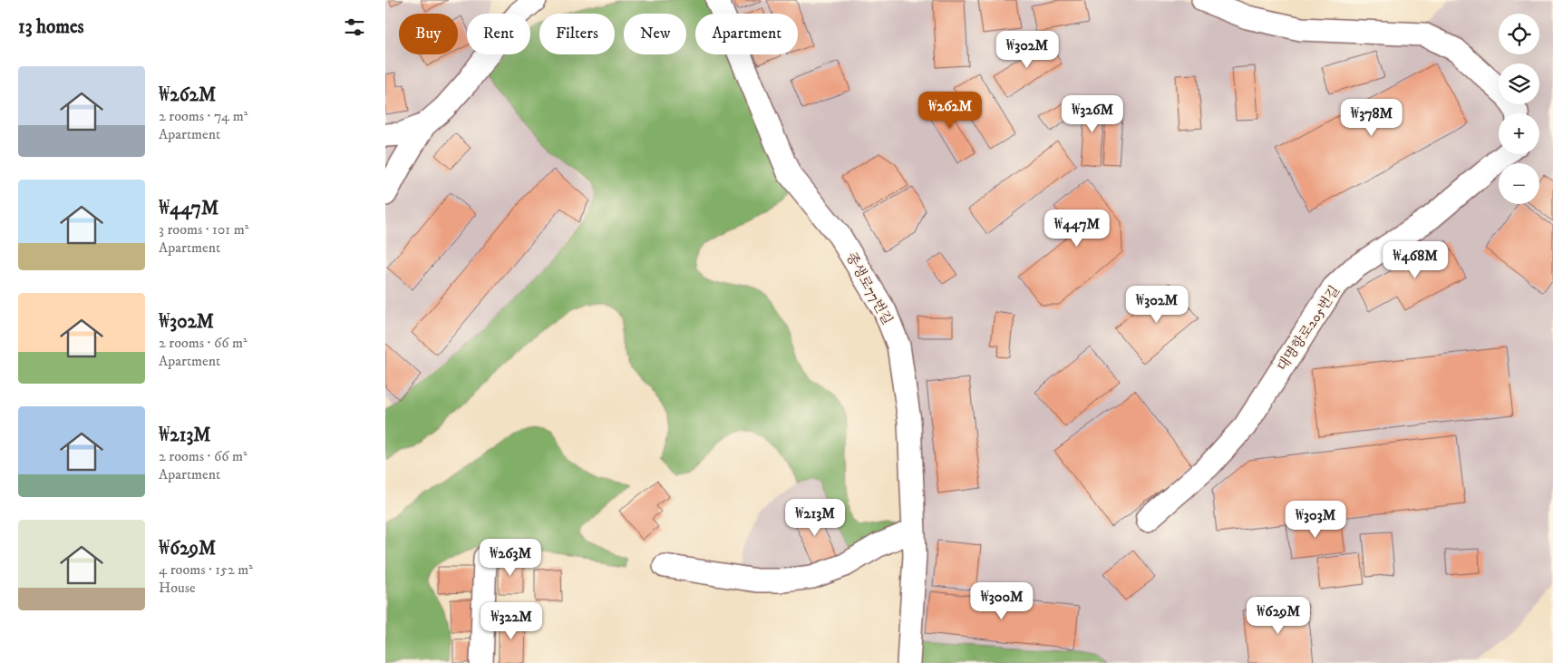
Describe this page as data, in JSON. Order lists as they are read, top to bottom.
{
  "streets": {
    "lane": ["종생로77번길", "대명항로205번길"]
  },
  "page": {
    "heading": "13 homes",
    "map_buttons": ["+", "−"],
    "chip": [
      "Buy",
      "Rent",
      "Filters",
      "New",
      "Apartment"
    ],
    "price": [
      "₩302M",
      "₩262M",
      "₩326M",
      "₩378M",
      "₩447M",
      "₩468M",
      "₩302M",
      "₩213M",
      "₩303M",
      "₩263M",
      "₩300M",
      "₩629M",
      "₩322M"
    ],
    "list": [
      {
        "name": "₩262M",
        "note": "2 rooms · 74 m² · Apartment"
      },
      {
        "name": "₩447M",
        "note": "3 rooms · 101 m² · Apartment"
      },
      {
        "name": "₩302M",
        "note": "2 rooms · 66 m² · Apartment"
      },
      {
        "name": "₩213M",
        "note": "2 rooms · 66 m² · Apartment"
      },
      {
        "name": "₩629M",
        "note": "4 rooms · 152 m² · House"
      }
    ]
  }
}
